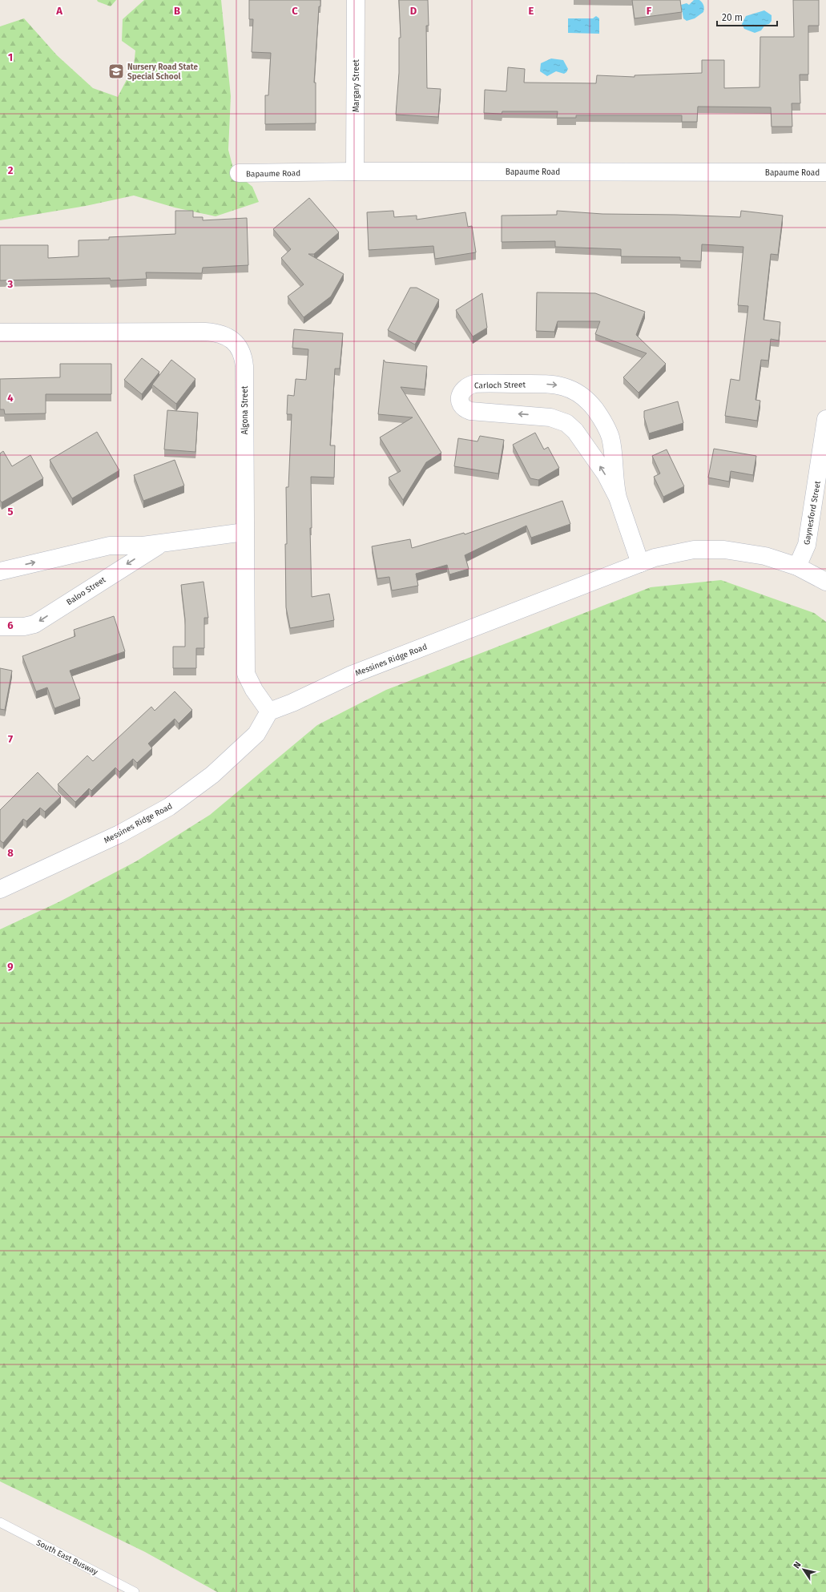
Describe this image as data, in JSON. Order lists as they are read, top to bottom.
{
  "streets": {
    "street": [
      "Margary Street",
      "Bapaume Road",
      "Carloch Street",
      "Algona Street",
      "Gaynesford Street",
      "Baloo Street",
      "Messines Ridge Road"
    ],
    "lane": ["South East Busway"]
  },
  "crossings": [
    ["Margary Street", "Bapaume Road"],
    ["Carloch Street", "Messines Ridge Road"],
    ["Algona Street", "Baloo Street"],
    ["Algona Street", "Messines Ridge Road"],
    ["Gaynesford Street", "Messines Ridge Road"]
  ],
  "places": {
    "school or university": ["Nursery Road State Special School"]
  },
  "scale_bar": "20 m",
  "north": "top left",
  "grid": {
    "columns": [
      "A",
      "B",
      "C",
      "D",
      "E",
      "F"
    ],
    "rows": [
      "1",
      "2",
      "3",
      "4",
      "5",
      "6",
      "7",
      "8",
      "9"
    ]
  }
}
